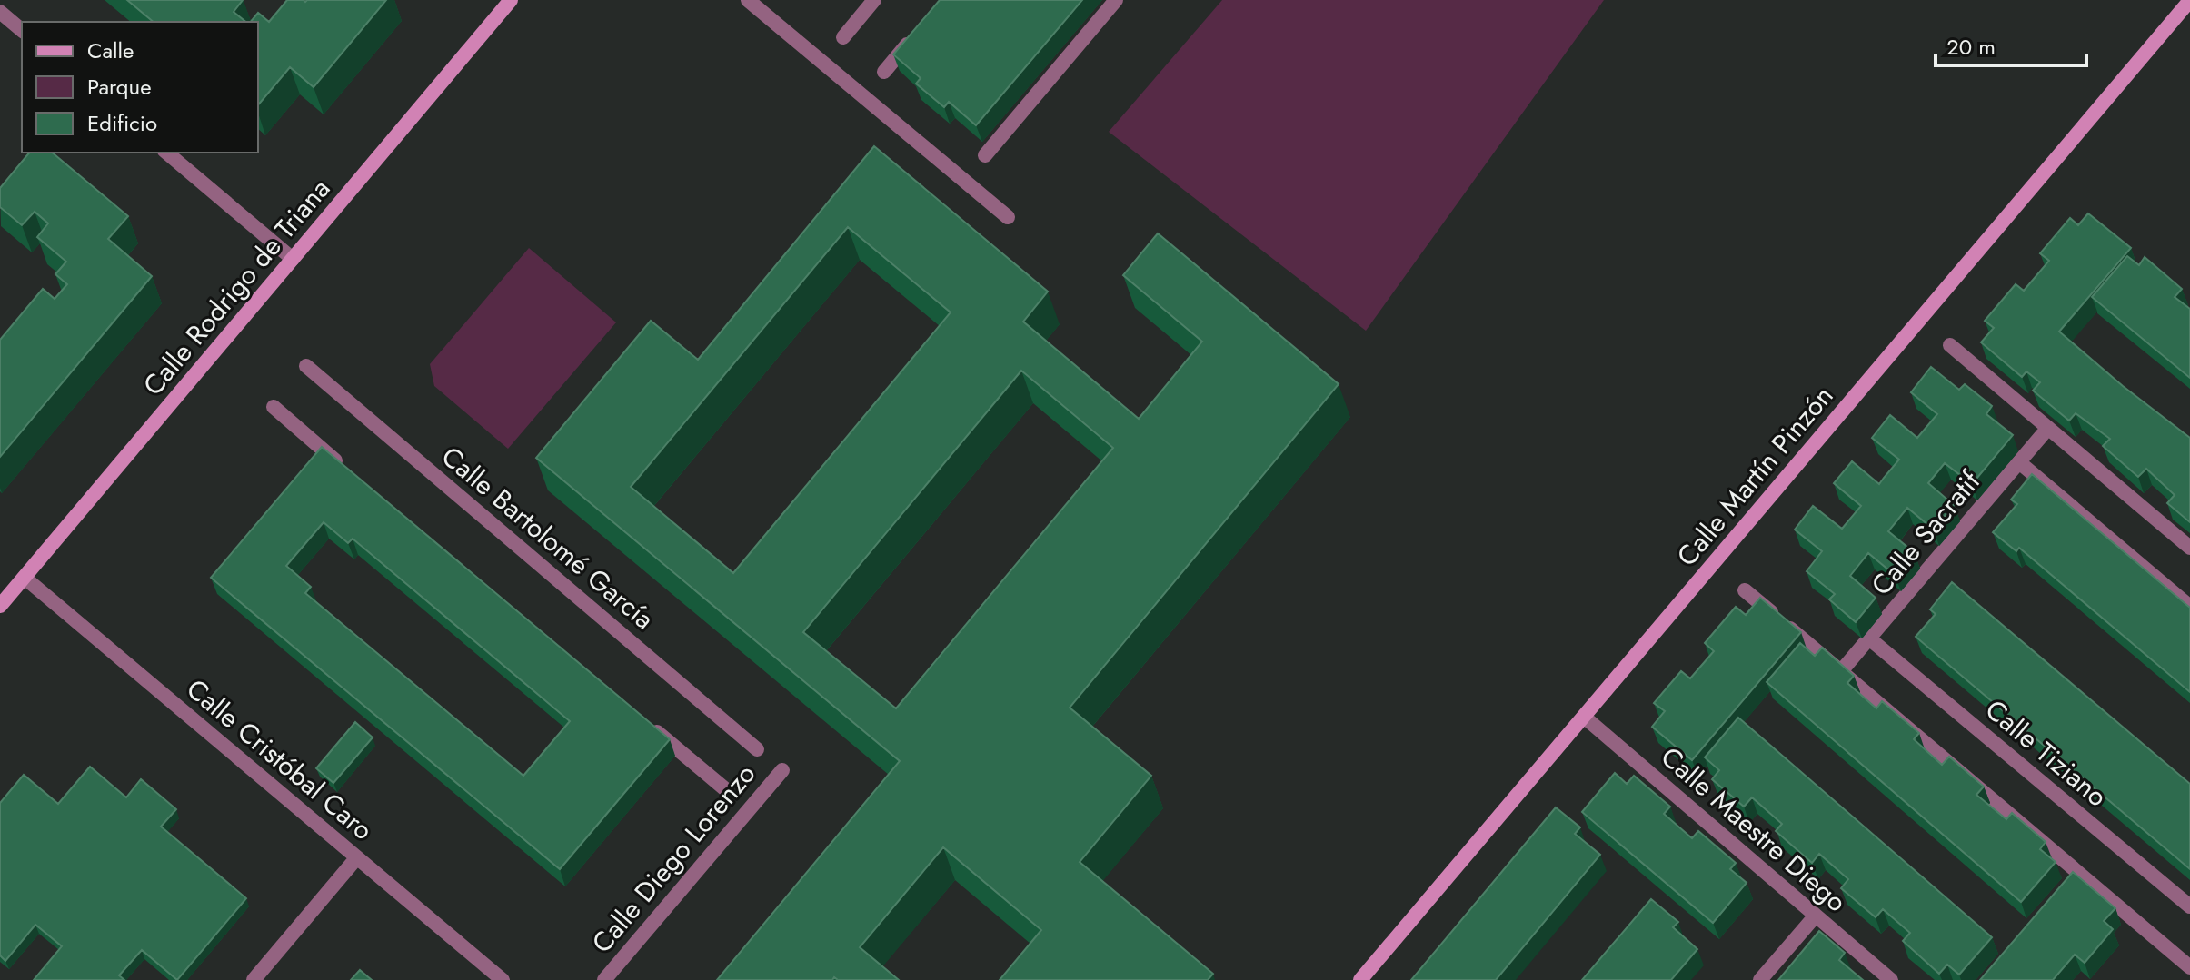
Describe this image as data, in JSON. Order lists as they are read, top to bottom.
{
  "streets": {
    "street": [
      "Calle Rodrigo de Triana",
      "Calle Martín Pinzón",
      "Calle Sacratif",
      "Calle Bartolomé García",
      "Calle Tiziano",
      "Calle Cristóbal Caro",
      "Calle Maestre Diego",
      "Calle Diego Lorenzo"
    ]
  },
  "crossings": [
    ["Calle Rodrigo de Triana", "Calle Cristóbal Caro"],
    ["Calle Martín Pinzón", "Calle Maestre Diego"],
    ["Calle Sacratif", "Calle Tiziano"]
  ],
  "legend": ["Calle", "Parque", "Edificio"],
  "scale_bar": "20 m"
}
